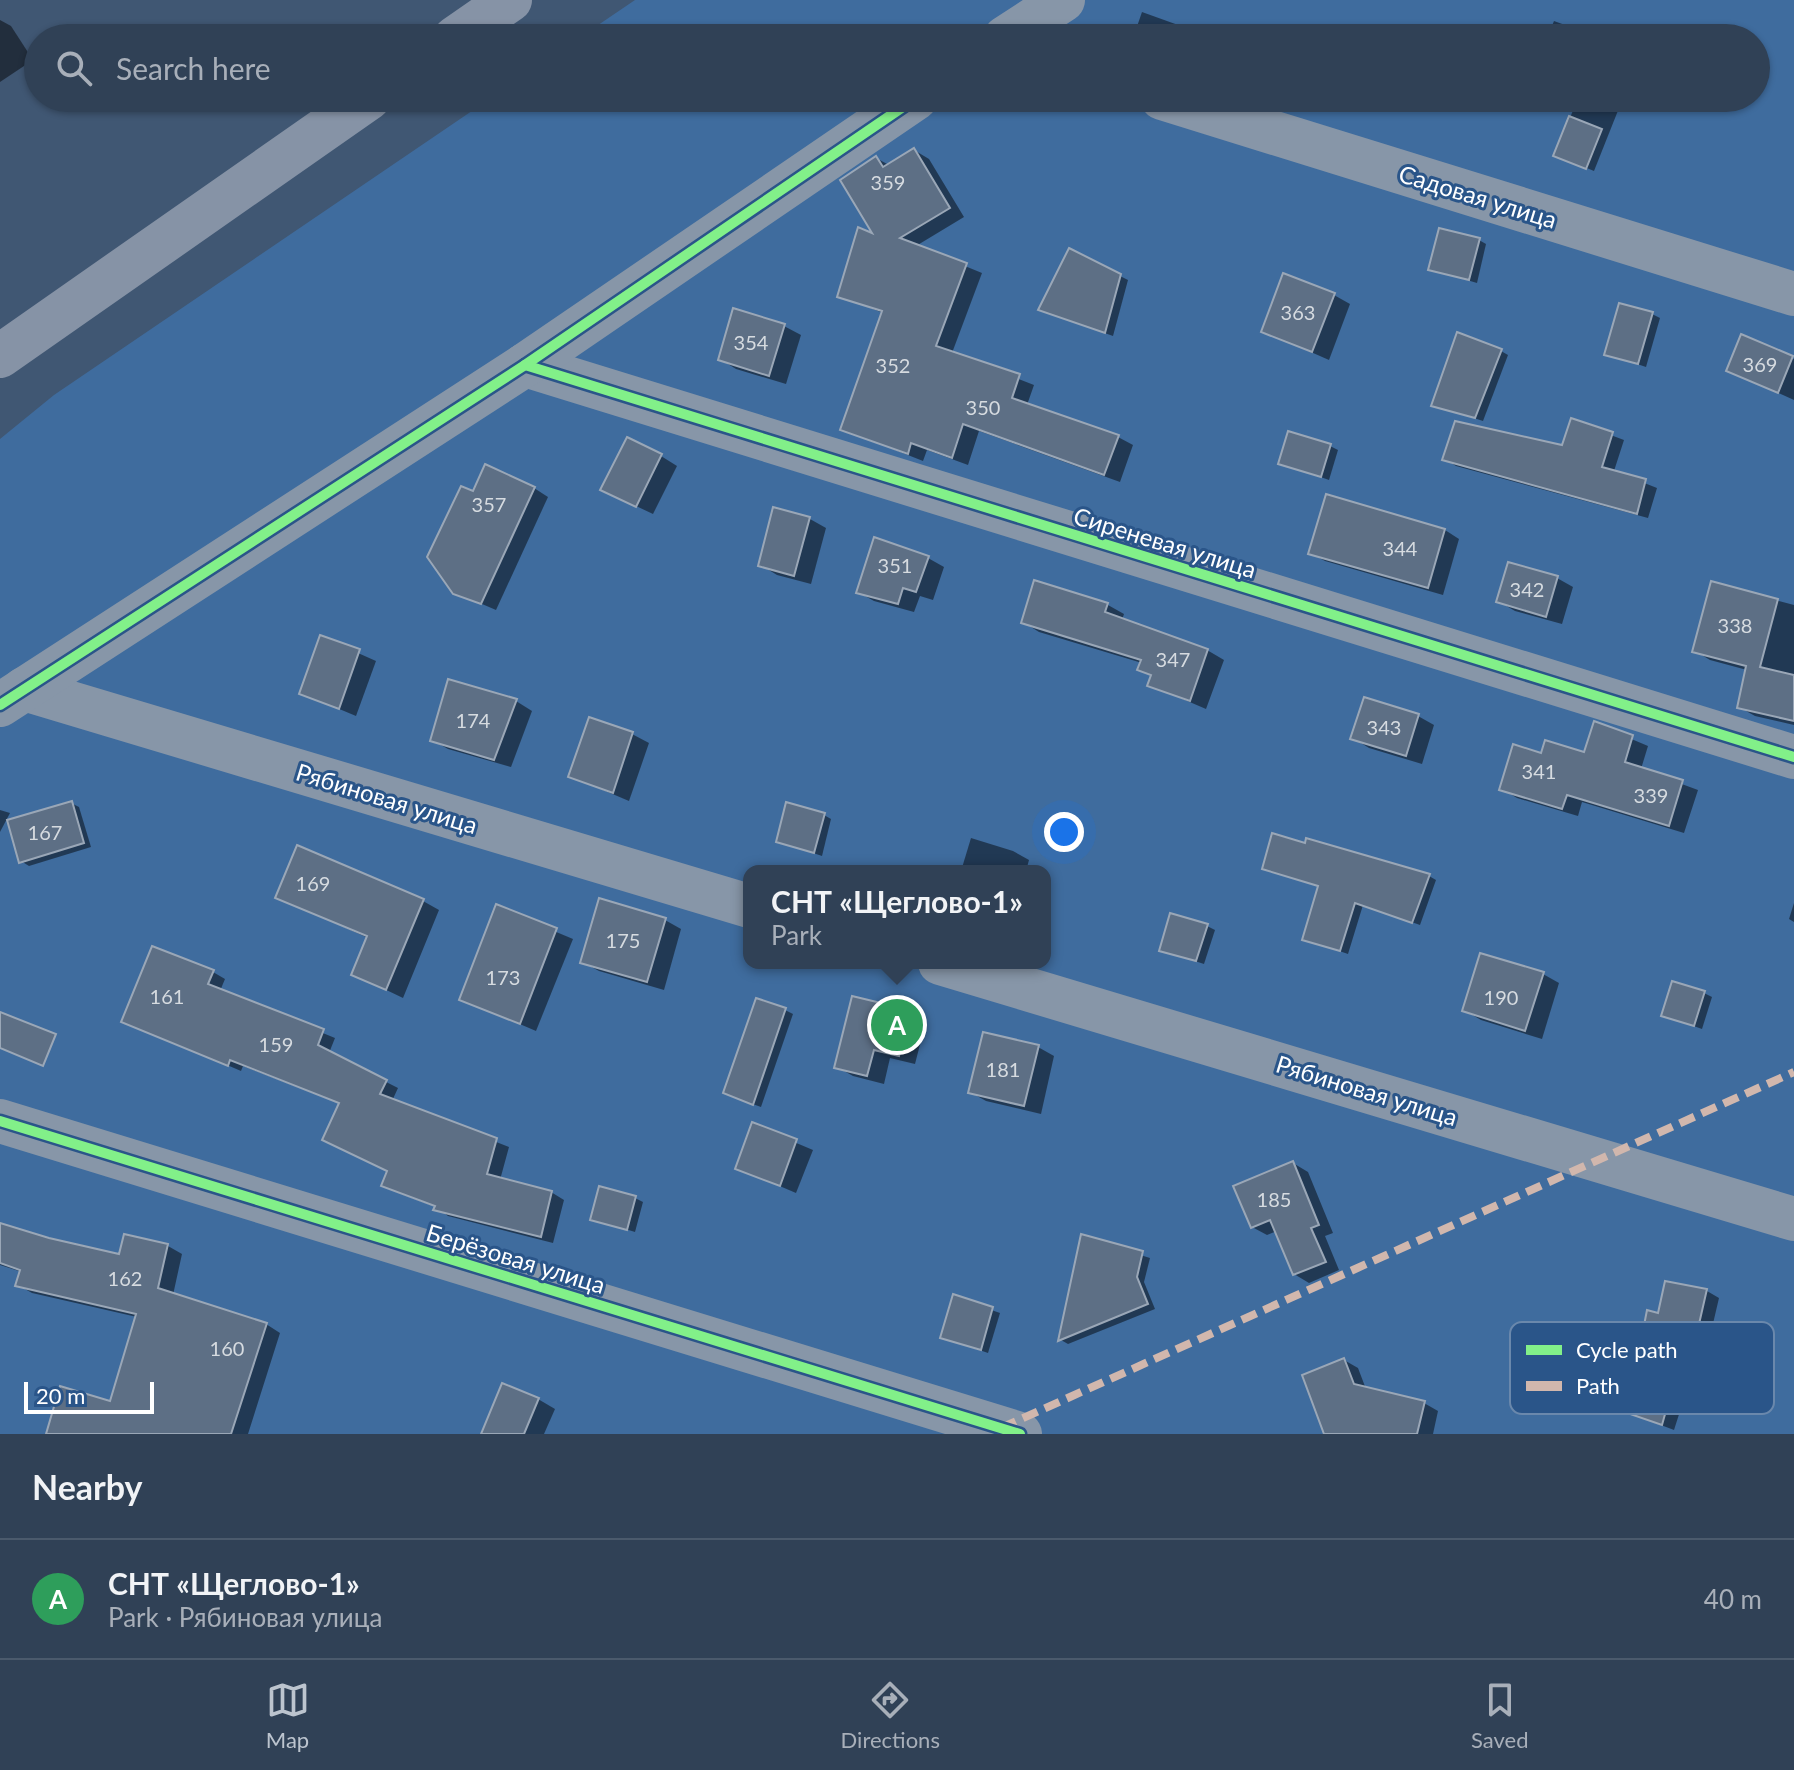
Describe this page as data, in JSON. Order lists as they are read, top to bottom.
{
  "streets": {
    "street": [
      "Садовая улица",
      "Сиреневая улица",
      "Рябиновая улица",
      "Берёзовая улица"
    ]
  },
  "house_numbers": [
    "359",
    "363",
    "354",
    "369",
    "352",
    "350",
    "357",
    "344",
    "351",
    "342",
    "338",
    "347",
    "174",
    "343",
    "341",
    "339",
    "167",
    "169",
    "175",
    "173",
    "161",
    "190",
    "159",
    "181",
    "185",
    "162",
    "160"
  ],
  "legend": ["Cycle path", "Path"],
  "scale_bar": "20 m",
  "page": {
    "search": "Search here",
    "popup": ["СНТ «Щеглово-1»", "Park"],
    "pins": "A",
    "scale": "20 m",
    "heading": "Nearby",
    "list": [
      {
        "mark": "A",
        "name": "СНТ «Щеглово-1»",
        "note": "Park · Рябиновая улица",
        "value": "40 m"
      }
    ],
    "nav": ["Map", "Directions", "Saved"]
  }
}
